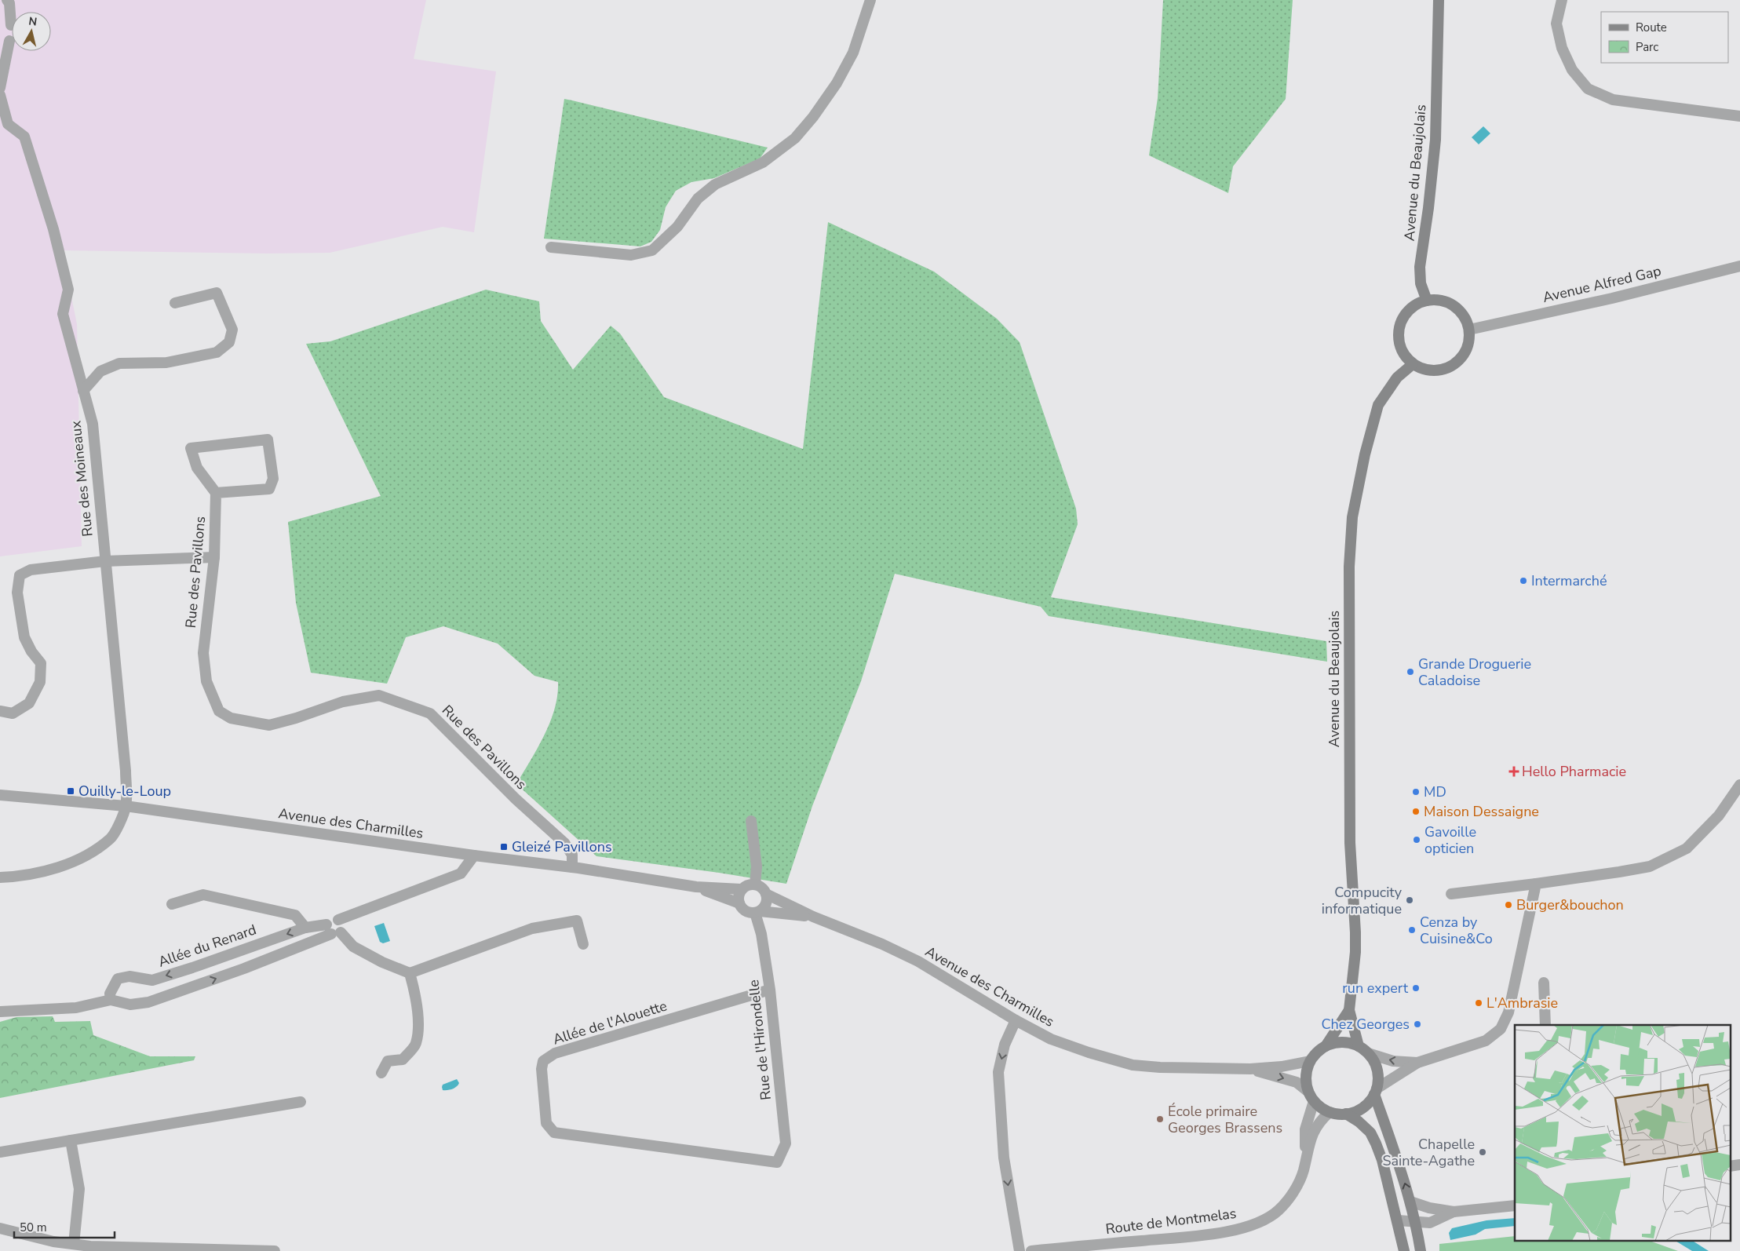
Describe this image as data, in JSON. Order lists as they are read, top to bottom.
{
  "streets": {
    "main road": ["Avenue du Beaujolais"],
    "street": [
      "Avenue Alfred Gap",
      "Rue des Moineaux",
      "Rue des Pavillons",
      "Avenue des Charmilles",
      "Allée du Renard",
      "Allée de l'Alouette",
      "Rue de l'Hirondelle",
      "Route de Montmelas"
    ]
  },
  "crossings": [
    ["Avenue du Beaujolais", "Avenue Alfred Gap"],
    ["Avenue du Beaujolais", "Avenue des Charmilles"],
    ["Avenue du Beaujolais", "Route de Montmelas"],
    ["Rue des Moineaux", "Avenue des Charmilles"],
    ["Rue des Pavillons", "Avenue des Charmilles"],
    ["Avenue des Charmilles", "Rue de l'Hirondelle"],
    ["Avenue des Charmilles", "Route de Montmelas"],
    ["Allée de l'Alouette", "Rue de l'Hirondelle"]
  ],
  "places": {
    "other": [
      "Intermarché",
      "Grande Droguerie Caladoise",
      "MD",
      "Maison Dessaigne",
      "Gavoille opticien",
      "Compucity informatique",
      "Burger&bouchon",
      "Cenza by Cuisine&Co",
      "run expert",
      "L'Ambrasie",
      "Chez Georges",
      "École primaire Georges Brassens",
      "Chapelle Sainte-Agathe"
    ],
    "health": ["Hello Pharmacie"],
    "transit": ["Ouilly-le-Loup", "Gleizé Pavillons"]
  },
  "legend": ["Route", "Parc"],
  "scale_bar": "50 m",
  "north": "top"
}
